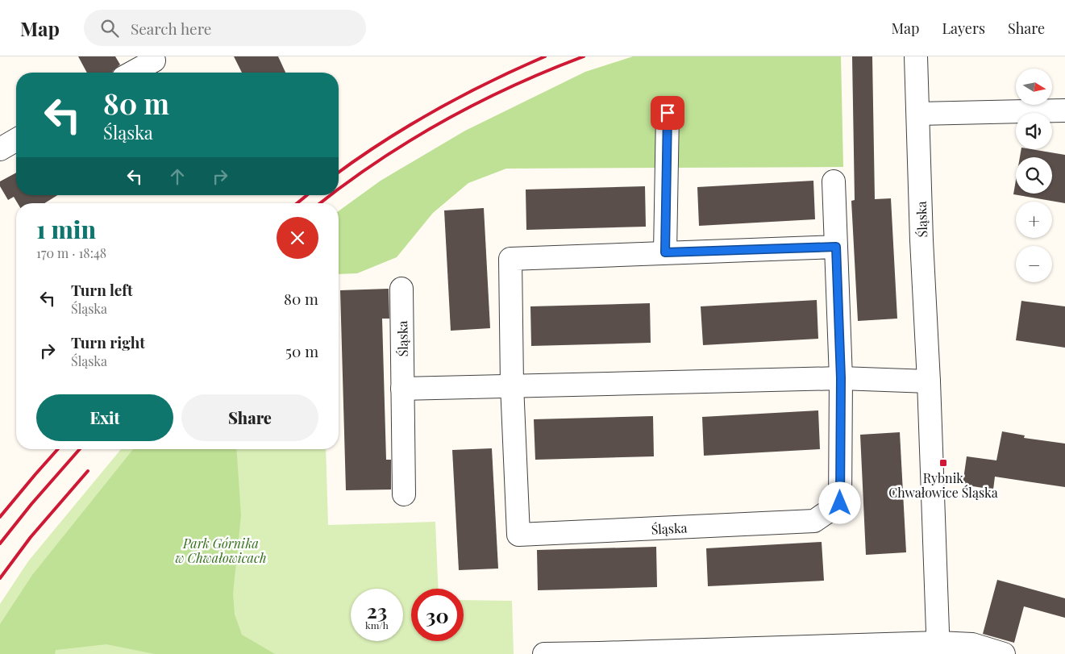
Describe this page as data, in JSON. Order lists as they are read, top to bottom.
{
  "streets": {
    "street": ["Śląska"]
  },
  "parks": ["Park Górnika w Chwałowicach"],
  "places": {
    "transit": ["Rybnik Chwałowice Śląska"]
  },
  "north": "right",
  "page": {
    "header": "Map",
    "search": "Search here",
    "nav": ["Map", "Layers", "Share"],
    "map_buttons": ["+", "−"],
    "turn": ["80 m", "Śląska"],
    "heading": ["1 min", "170 m · 18:48"],
    "list": [
      {
        "name": "Turn left",
        "note": "Śląska",
        "value": "80 m"
      },
      {
        "name": "Turn right",
        "note": "Śląska",
        "value": "50 m"
      }
    ],
    "buttons": ["Exit", "Share"],
    "speed": "23 km/h",
    "limit": "30"
  }
}
